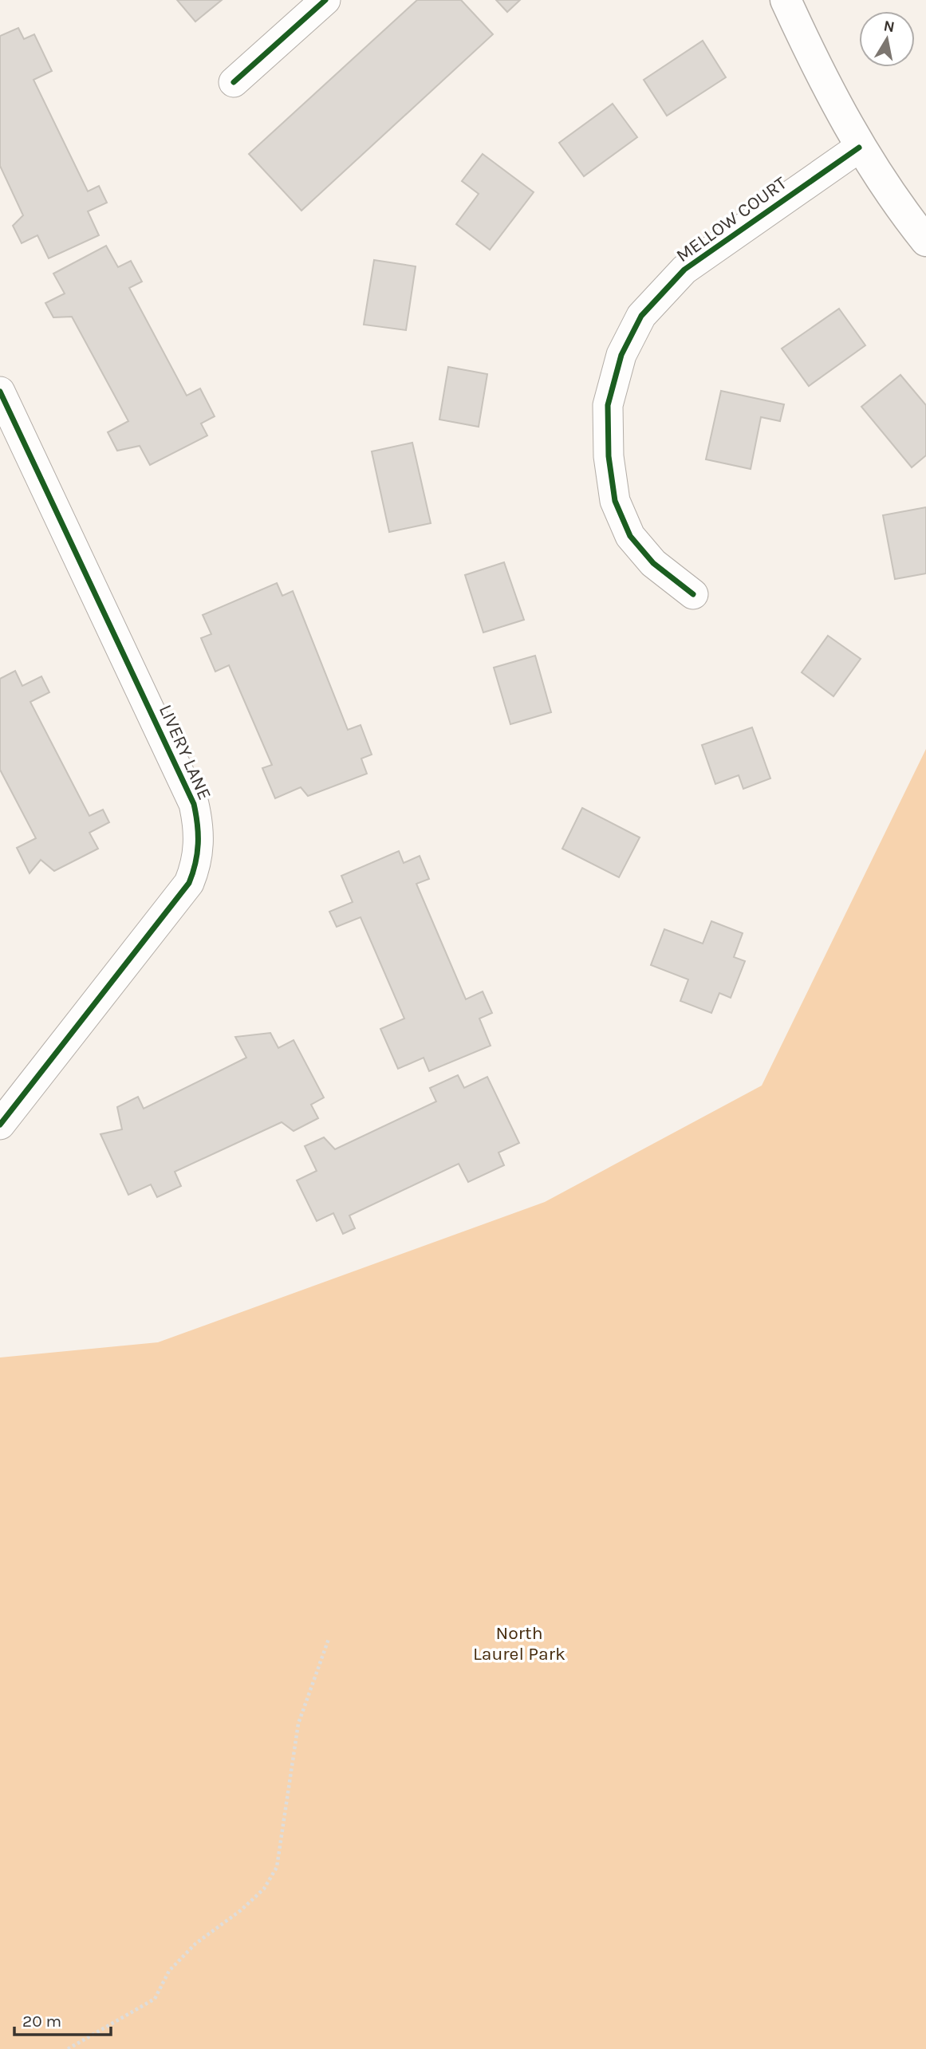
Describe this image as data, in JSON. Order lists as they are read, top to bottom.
{
  "streets": {
    "street": ["MELLOW COURT", "LIVERY LANE"]
  },
  "parks": ["North Laurel Park"],
  "scale_bar": "20 m",
  "north": "top"
}
